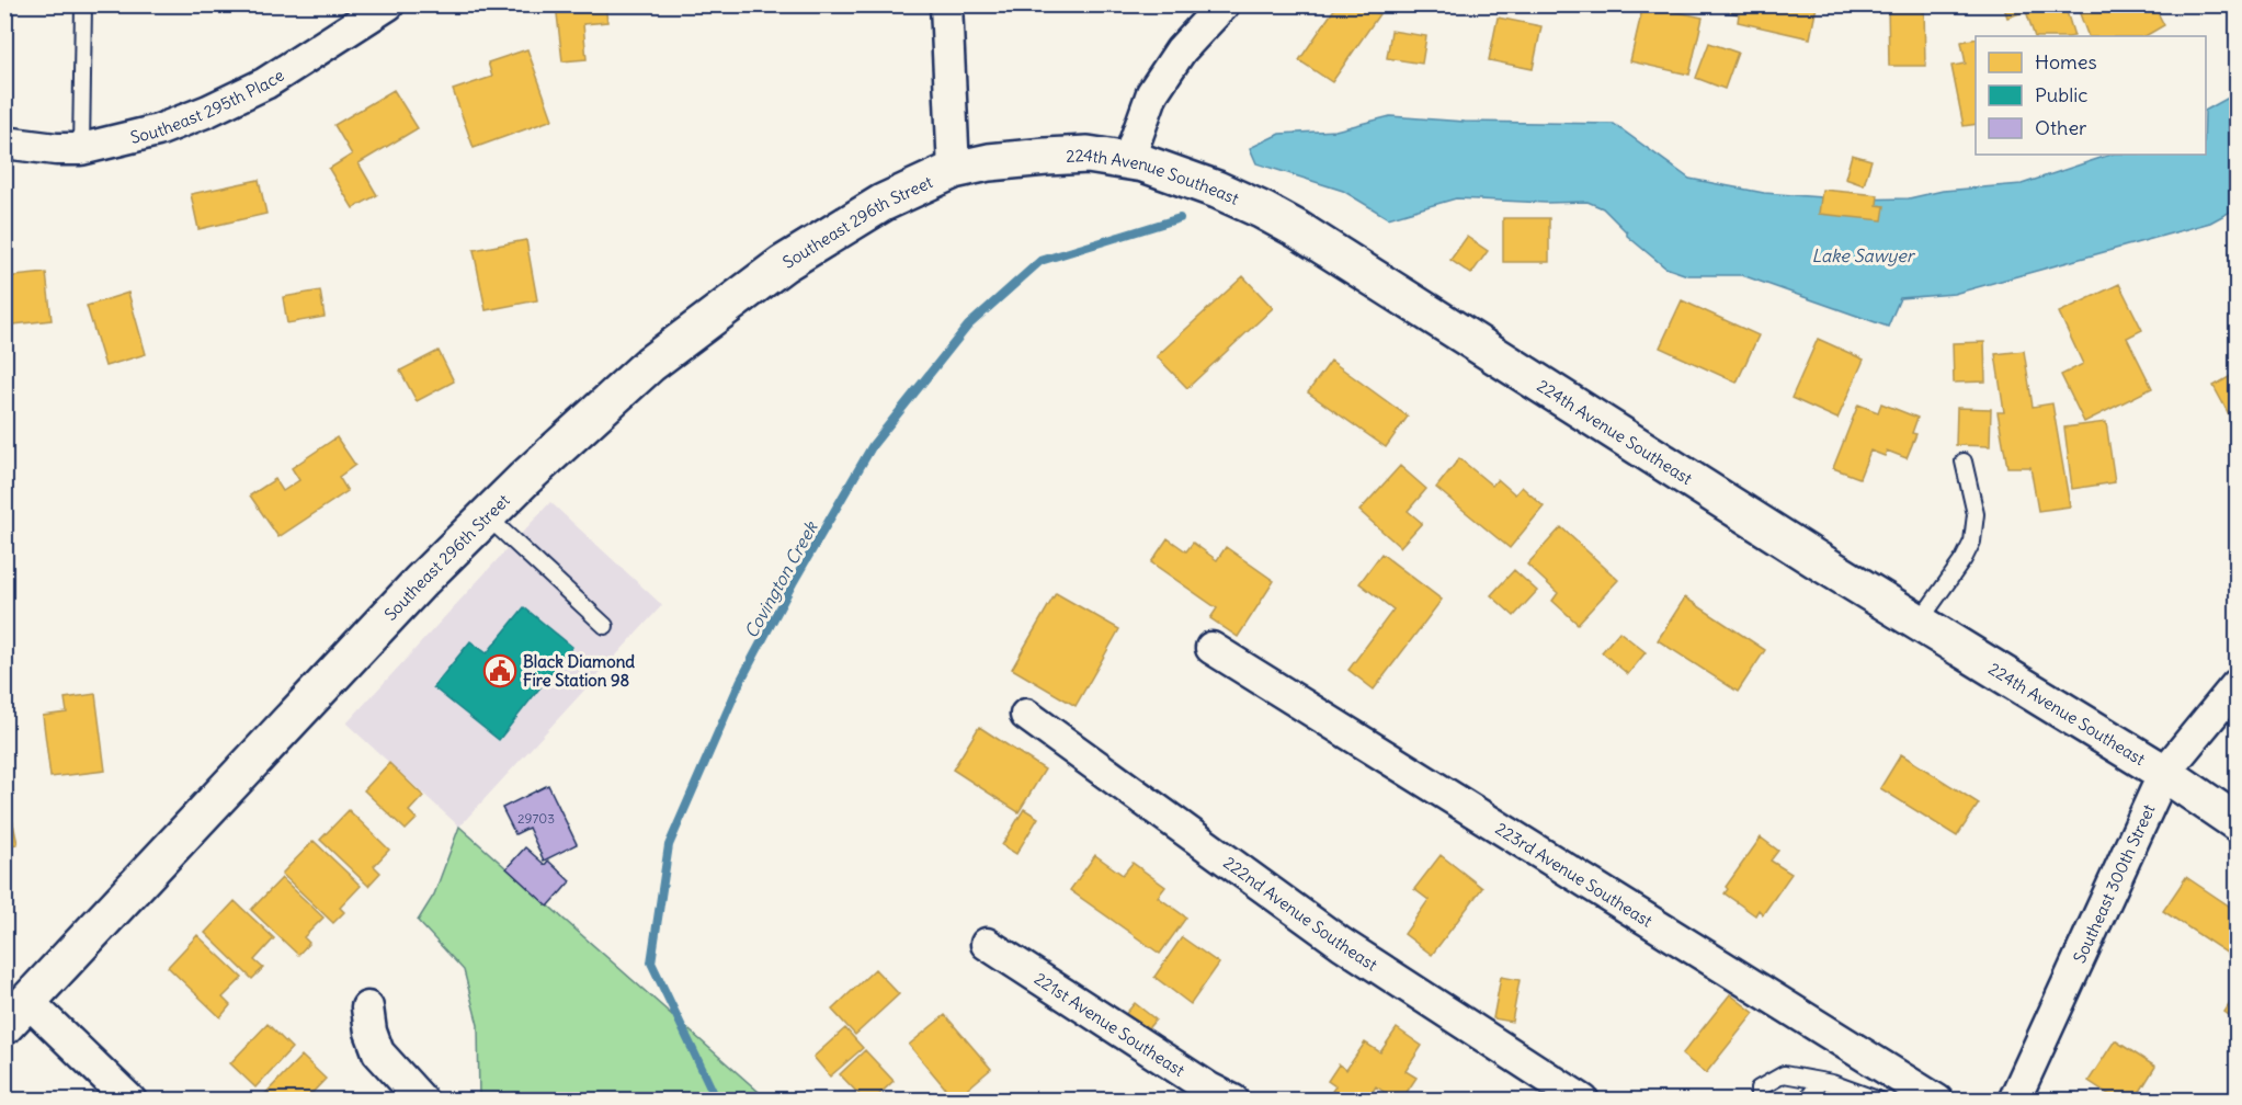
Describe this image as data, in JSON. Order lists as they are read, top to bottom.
{
  "streets": {
    "street": [
      "Southeast 295th Place",
      "224th Avenue Southeast",
      "Southeast 296th Street",
      "223rd Avenue Southeast",
      "Southeast 300th Street",
      "222nd Avenue Southeast",
      "221st Avenue Southeast"
    ]
  },
  "crossings": [
    ["224th Avenue Southeast", "Southeast 296th Street"],
    ["224th Avenue Southeast", "Southeast 300th Street"]
  ],
  "water": ["Lake Sawyer", "Covington Creek"],
  "places": {
    "public building": ["Black Diamond Fire Station 98"]
  },
  "house_numbers": ["29703"],
  "legend": ["Homes", "Public", "Other"]
}
